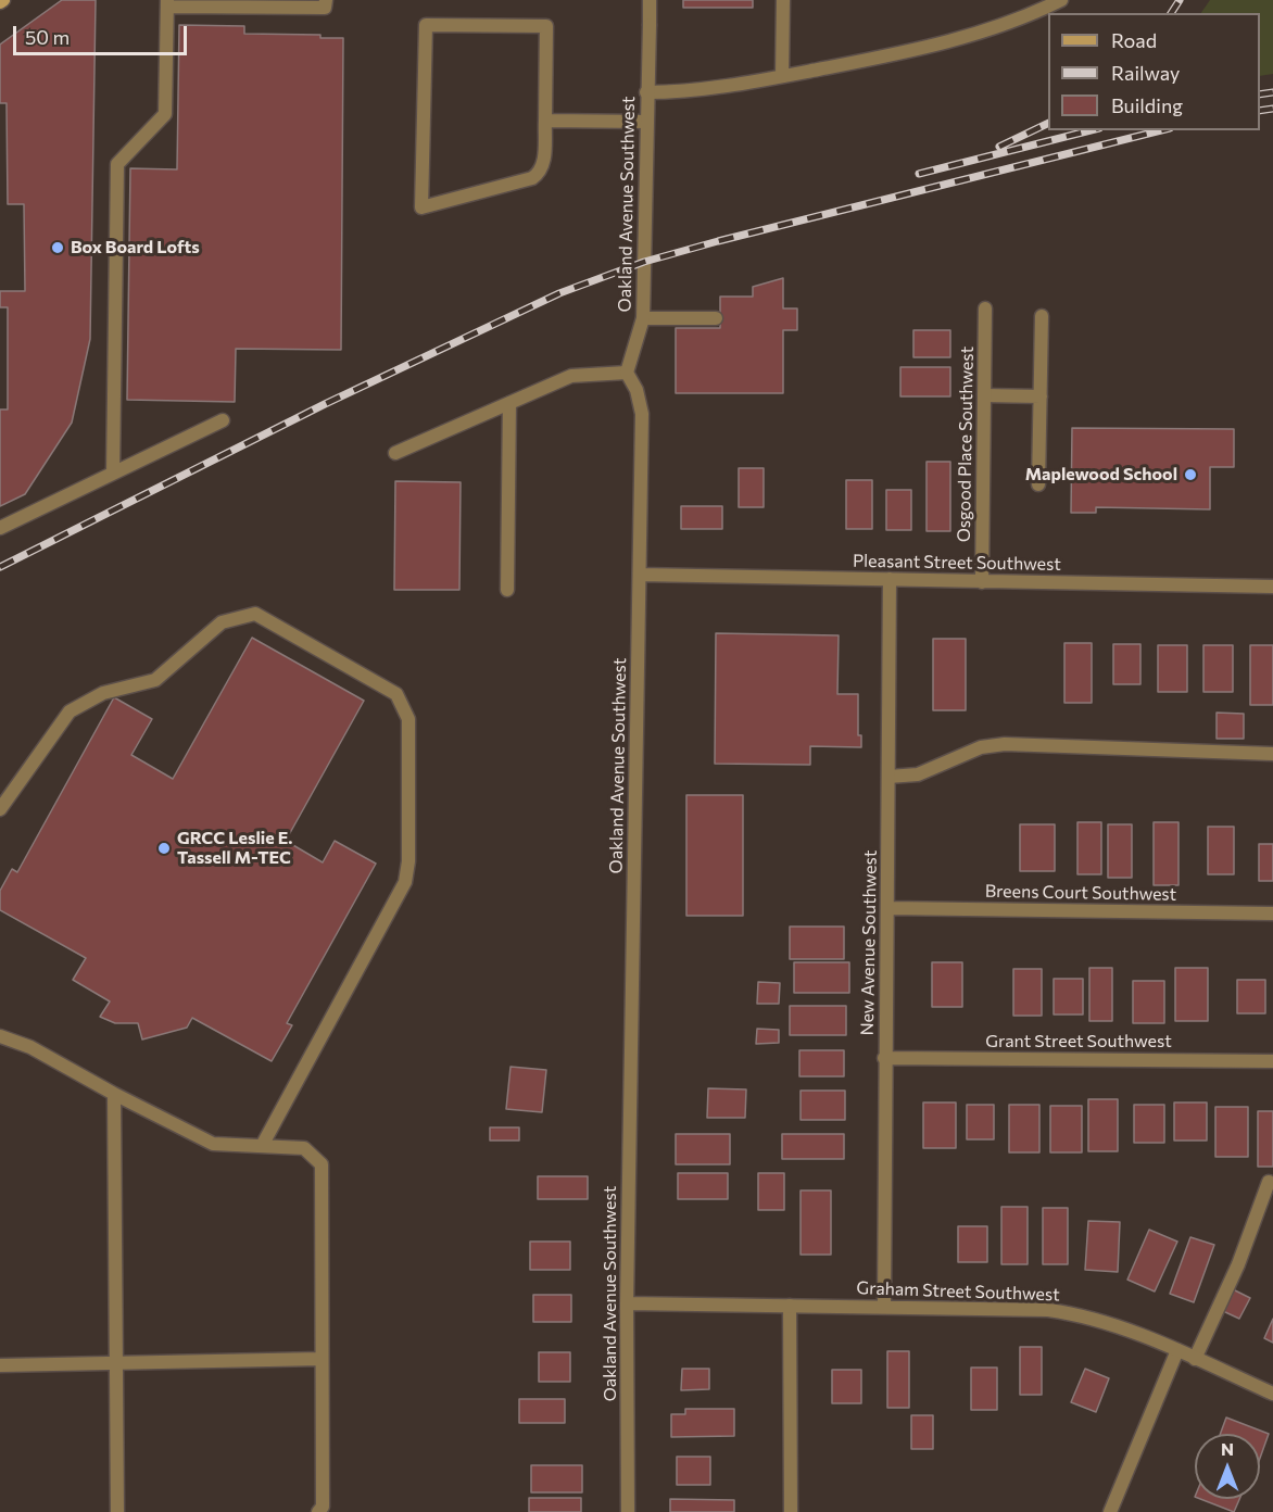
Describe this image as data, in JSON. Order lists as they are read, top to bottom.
{
  "streets": {
    "street": [
      "Oakland Avenue Southwest",
      "Osgood Place Southwest",
      "Pleasant Street Southwest",
      "Breens Court Southwest",
      "New Avenue Southwest",
      "Grant Street Southwest",
      "Graham Street Southwest"
    ]
  },
  "crossings": [
    ["Oakland Avenue Southwest", "Pleasant Street Southwest"],
    ["Oakland Avenue Southwest", "Graham Street Southwest"],
    ["Osgood Place Southwest", "Pleasant Street Southwest"],
    ["Pleasant Street Southwest", "New Avenue Southwest"],
    ["Breens Court Southwest", "New Avenue Southwest"],
    ["New Avenue Southwest", "Grant Street Southwest"],
    ["New Avenue Southwest", "Graham Street Southwest"]
  ],
  "places": ["Box Board Lofts", "Maplewood School", "GRCC Leslie E. Tassell M-TEC"],
  "legend": ["Road", "Railway", "Building"],
  "scale_bar": "50 m",
  "north": "top"
}
